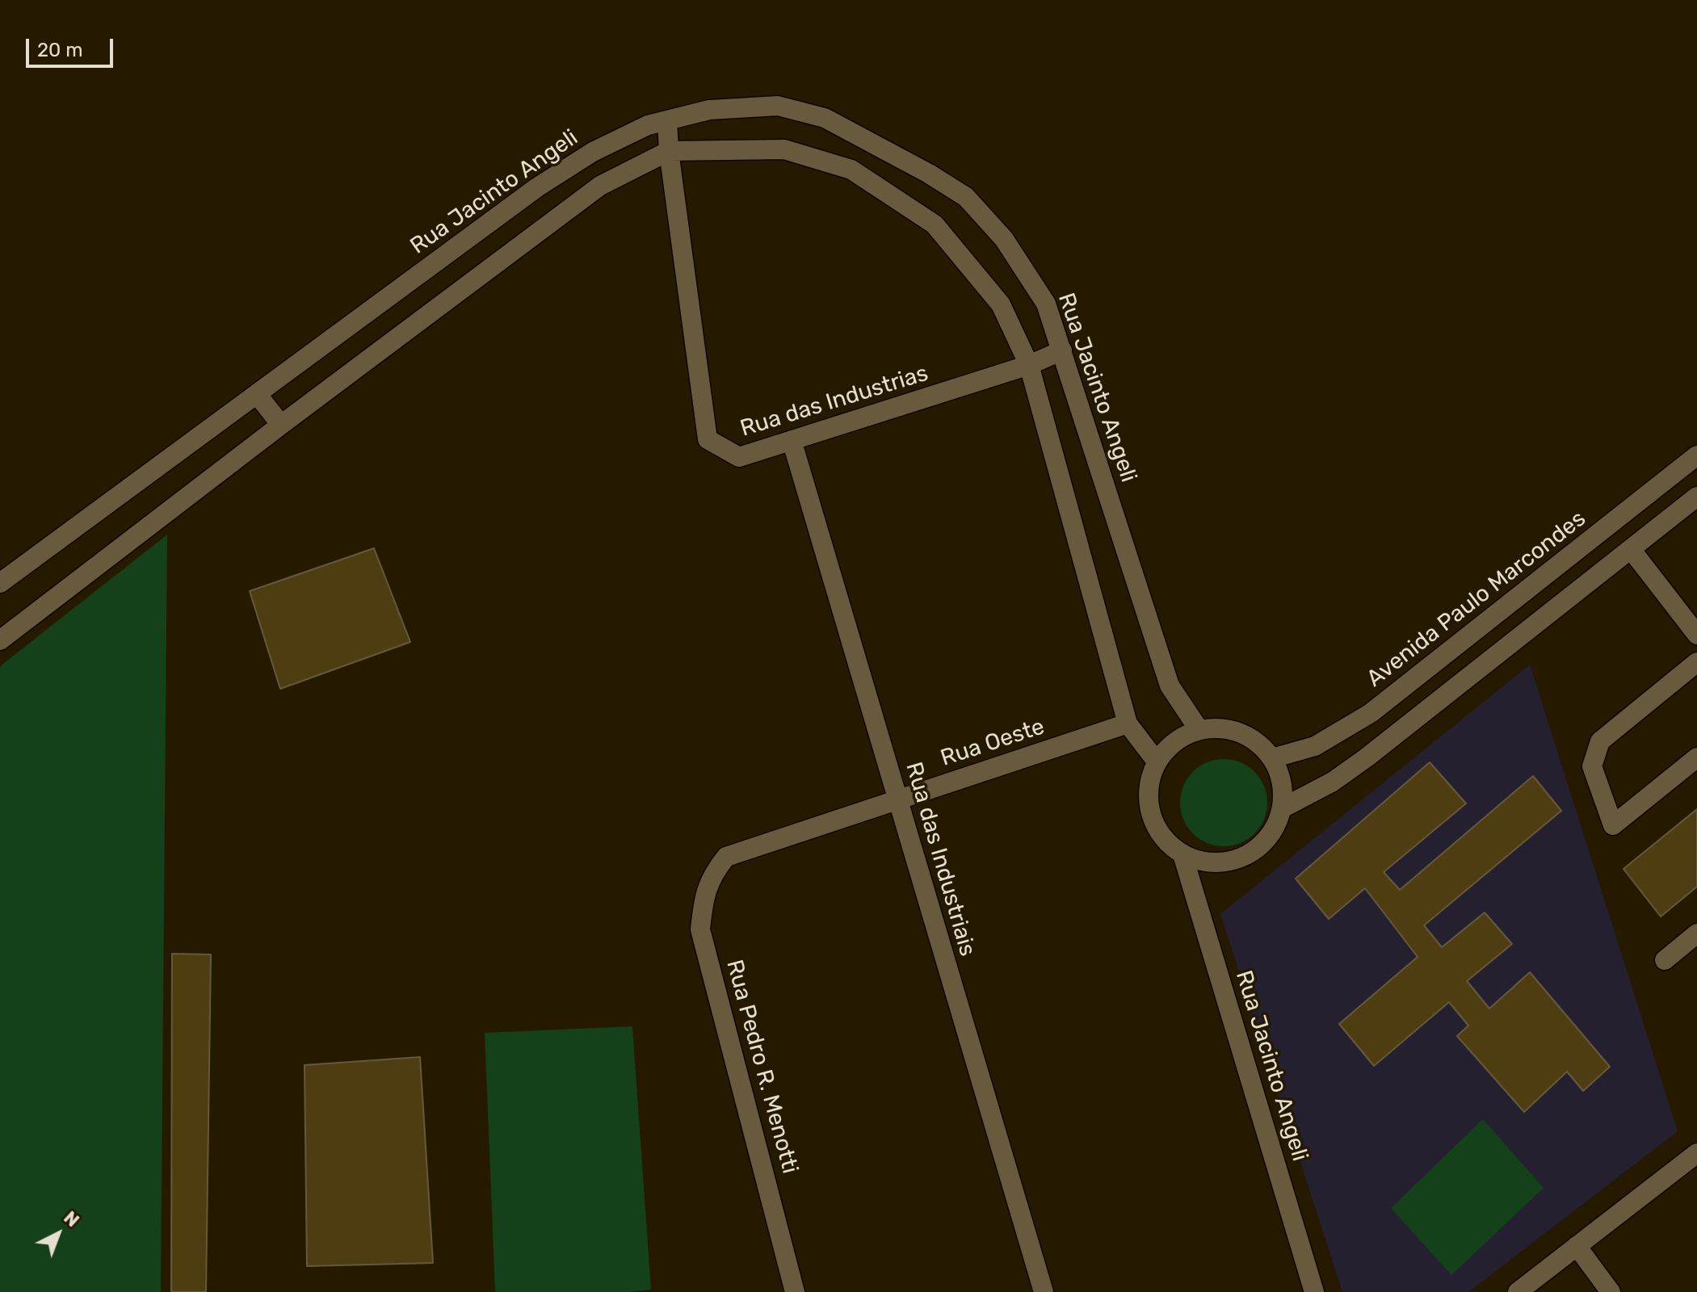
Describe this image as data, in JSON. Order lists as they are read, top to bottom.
{
  "streets": {
    "street": [
      "Rua Jacinto Angeli",
      "Rua das Industrias",
      "Avenida Paulo Marcondes",
      "Rua Oeste",
      "Rua das Industriais",
      "Rua Pedro R. Menotti"
    ]
  },
  "crossings": [
    ["Rua Jacinto Angeli", "Rua das Industrias"],
    ["Rua Jacinto Angeli", "Avenida Paulo Marcondes"],
    ["Rua das Industrias", "Rua das Industriais"],
    ["Rua Oeste", "Rua das Industriais"],
    ["Rua Oeste", "Rua Pedro R. Menotti"]
  ],
  "scale_bar": "20 m",
  "north": "top right"
}
